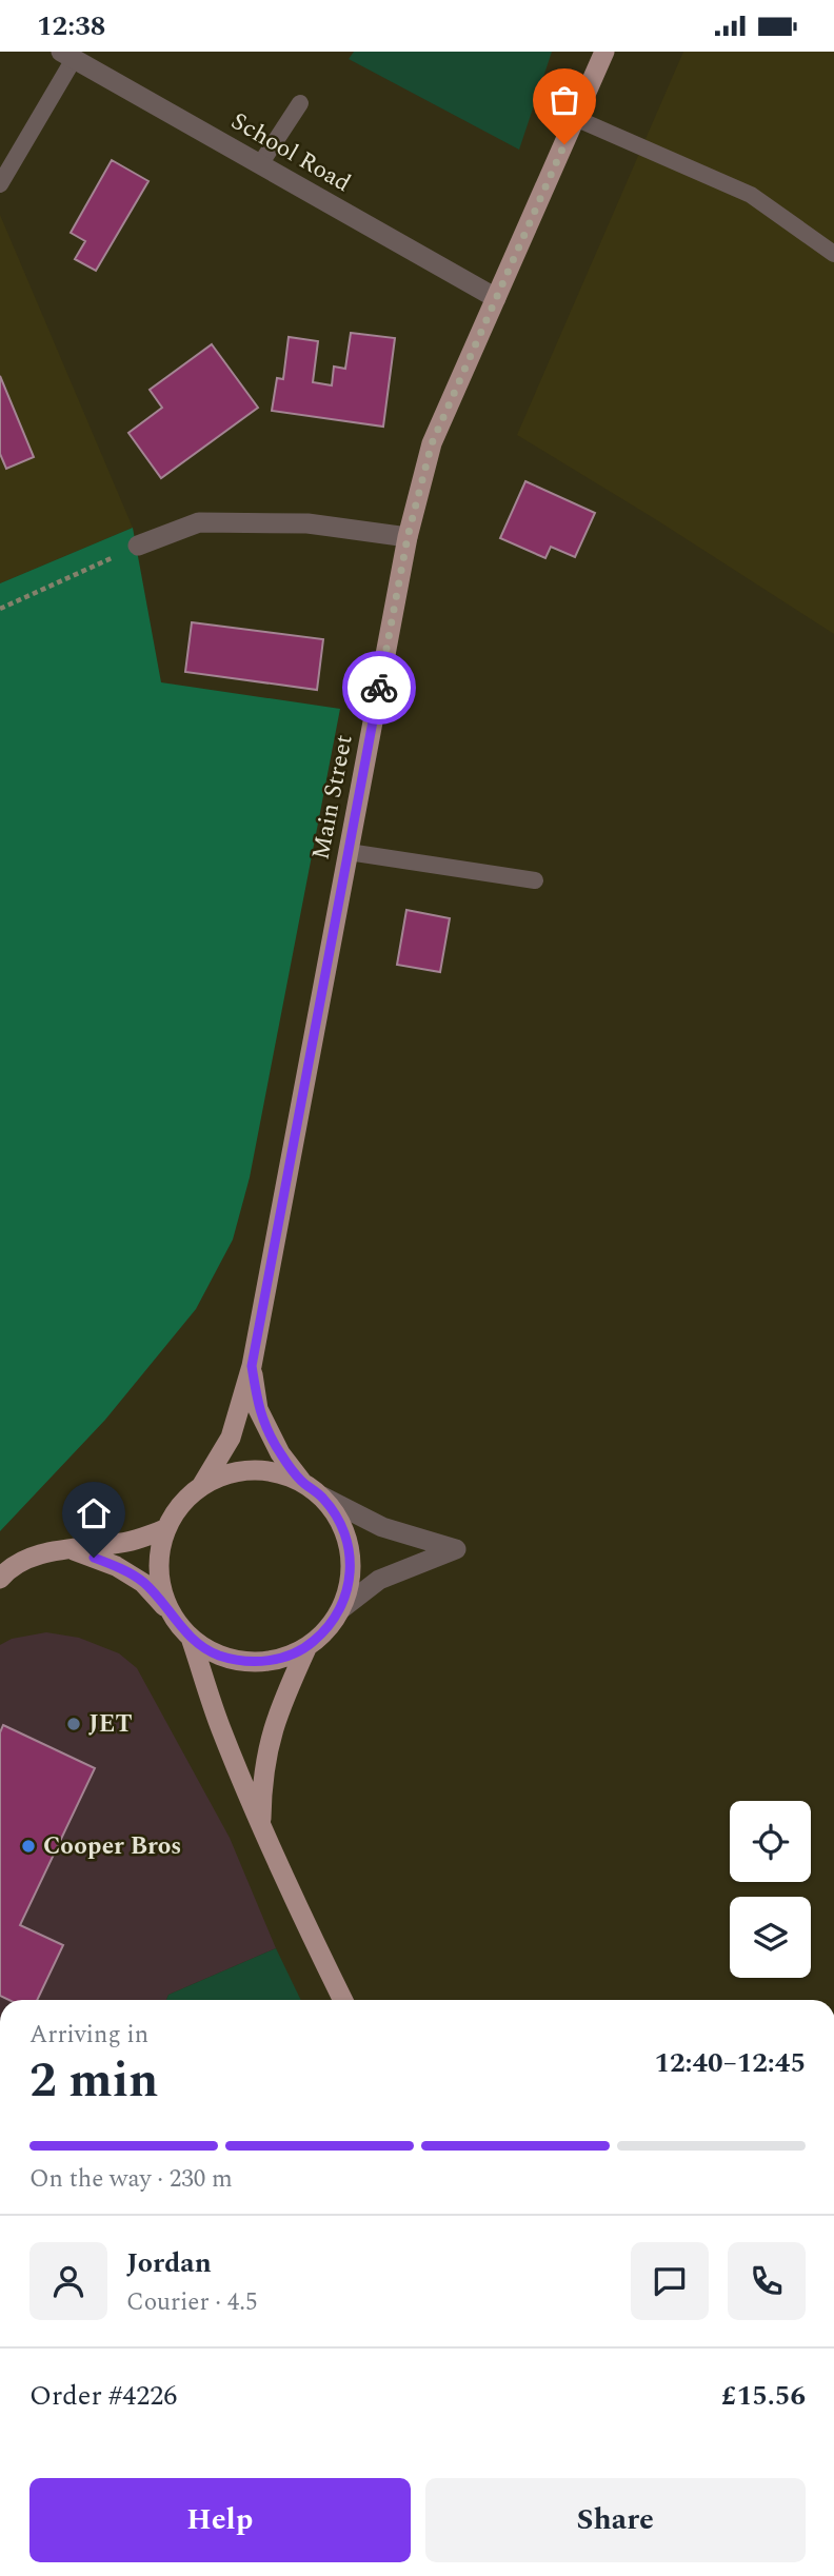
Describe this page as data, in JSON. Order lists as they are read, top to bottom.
{
  "streets": {
    "main road": ["Main Street"],
    "street": ["School Road"]
  },
  "crossings": [
    ["School Road", "Main Street"]
  ],
  "places": ["JET", "Cooper Bros"],
  "page": {
    "status": "12:38",
    "heading": ["2 min", "Arriving in", "12:40–12:45"],
    "panel": [
      "Jordan",
      "Courier · 4.5",
      "Order #4226",
      "£15.56"
    ],
    "bar": "On the way · 230 m",
    "buttons": ["Help", "Share"]
  }
}
